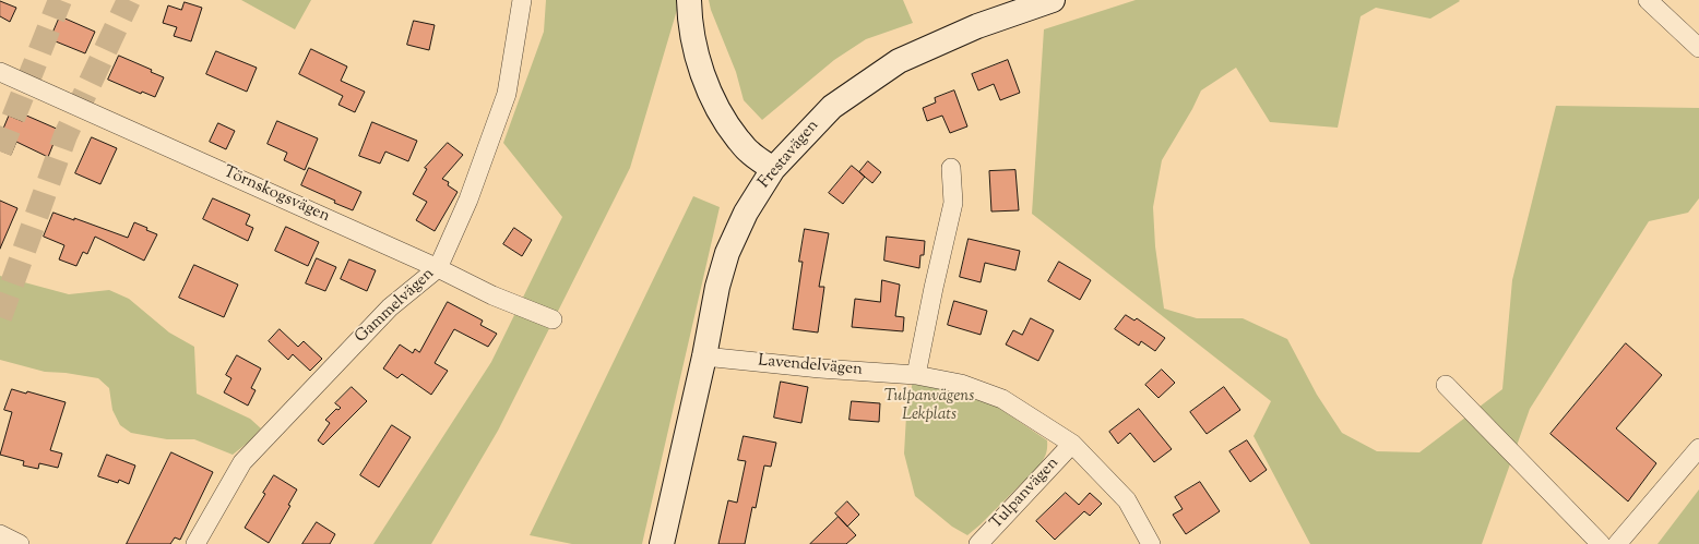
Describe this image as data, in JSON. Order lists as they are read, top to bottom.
{
  "streets": {
    "street": [
      "Frestavägen",
      "Törnskogsvägen",
      "Gammelvägen",
      "Lavendelvägen",
      "Tulpanvägen"
    ]
  },
  "crossings": [
    ["Frestavägen", "Lavendelvägen"],
    ["Törnskogsvägen", "Gammelvägen"],
    ["Lavendelvägen", "Tulpanvägen"]
  ],
  "parks": ["Tulpanvägens Lekplats"]
}
